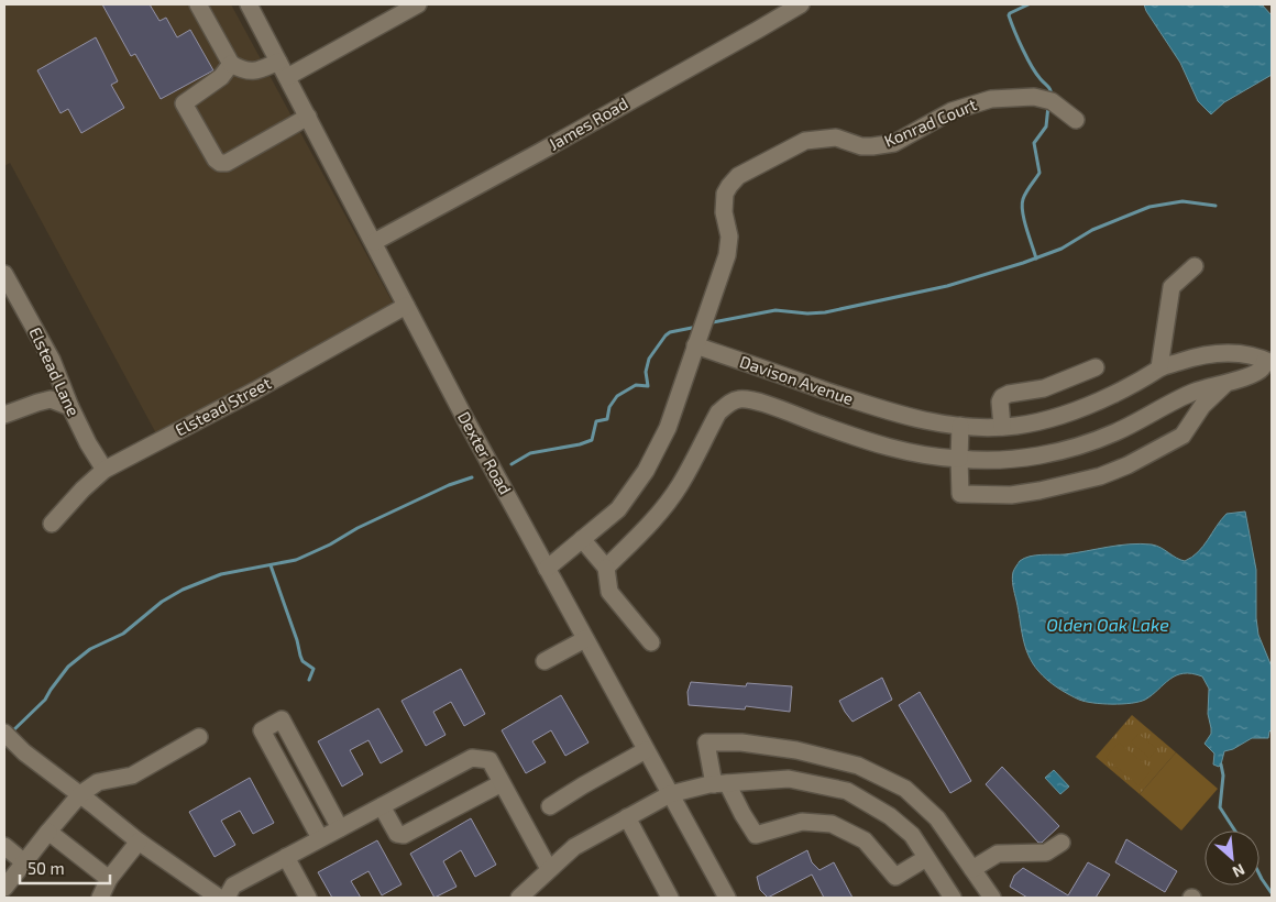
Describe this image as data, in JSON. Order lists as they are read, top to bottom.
{
  "streets": {
    "street": [
      "Konrad Court",
      "James Road",
      "Elstead Lane",
      "Davison Avenue",
      "Elstead Street",
      "Dexter Road"
    ]
  },
  "crossings": [
    ["Konrad Court", "Davison Avenue"],
    ["James Road", "Dexter Road"],
    ["Elstead Lane", "Elstead Street"],
    ["Elstead Street", "Dexter Road"]
  ],
  "water": ["Olden Oak Lake"],
  "scale_bar": "50 m",
  "north": "bottom right"
}
